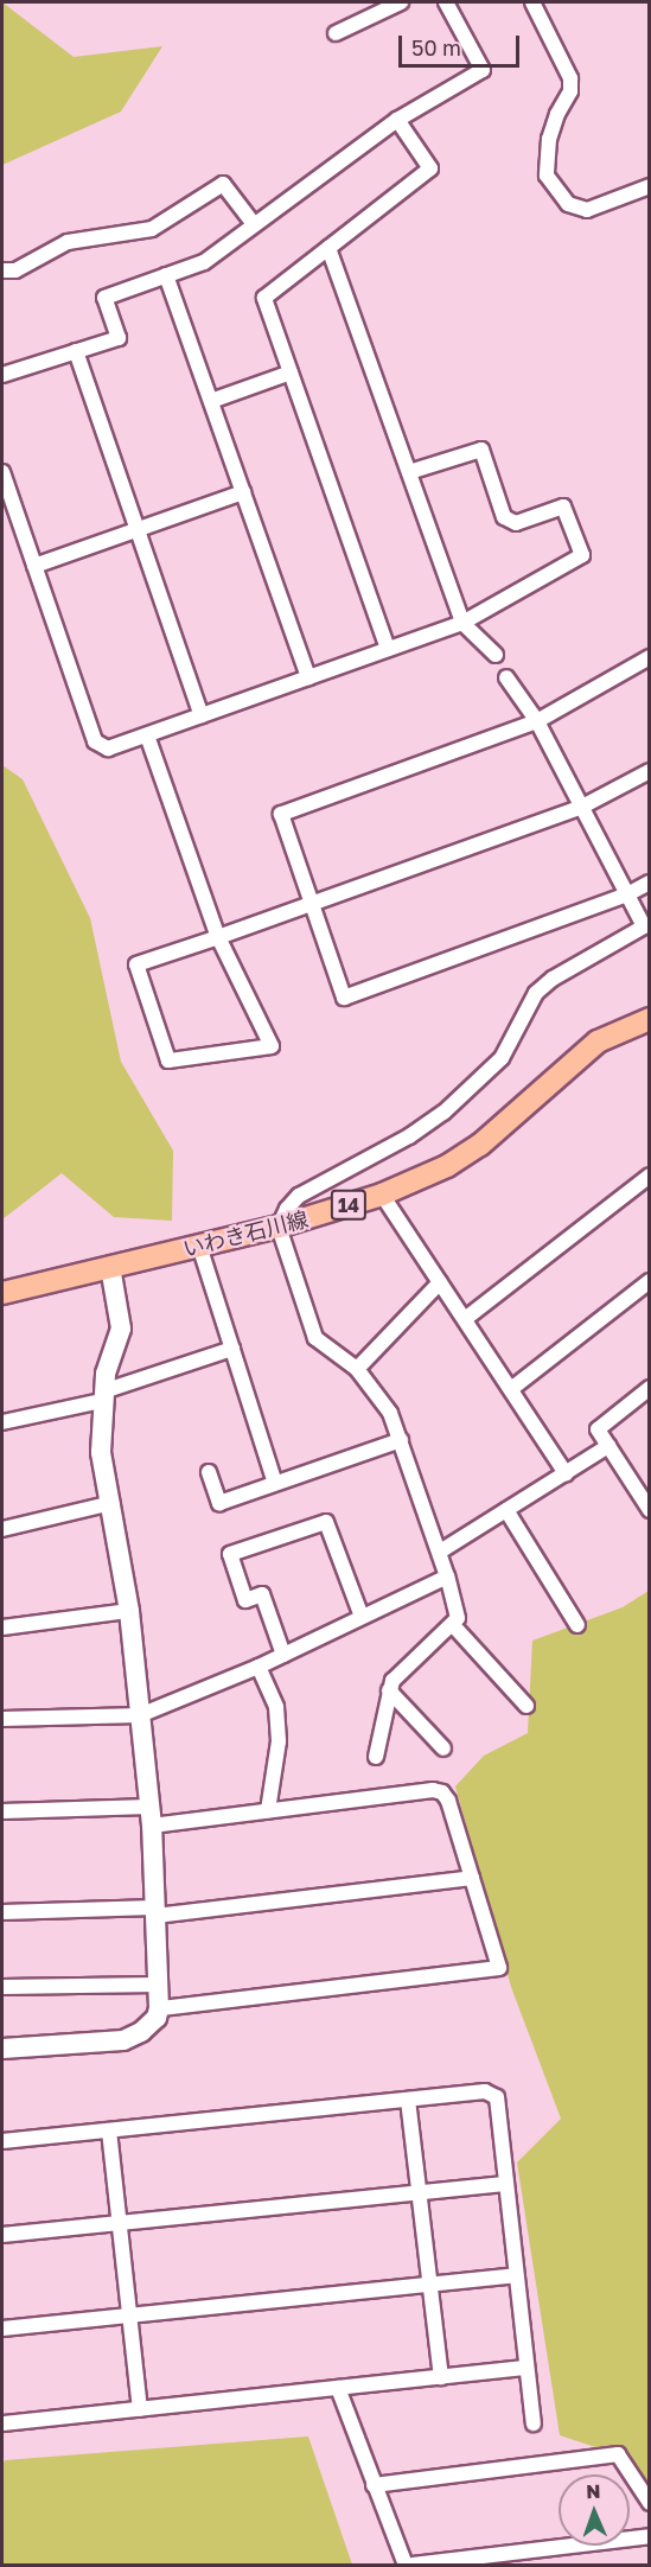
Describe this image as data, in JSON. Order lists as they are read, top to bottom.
{
  "streets": {
    "main road": ["14", "いわき石川線"]
  },
  "scale_bar": "50 m",
  "north": "top"
}
